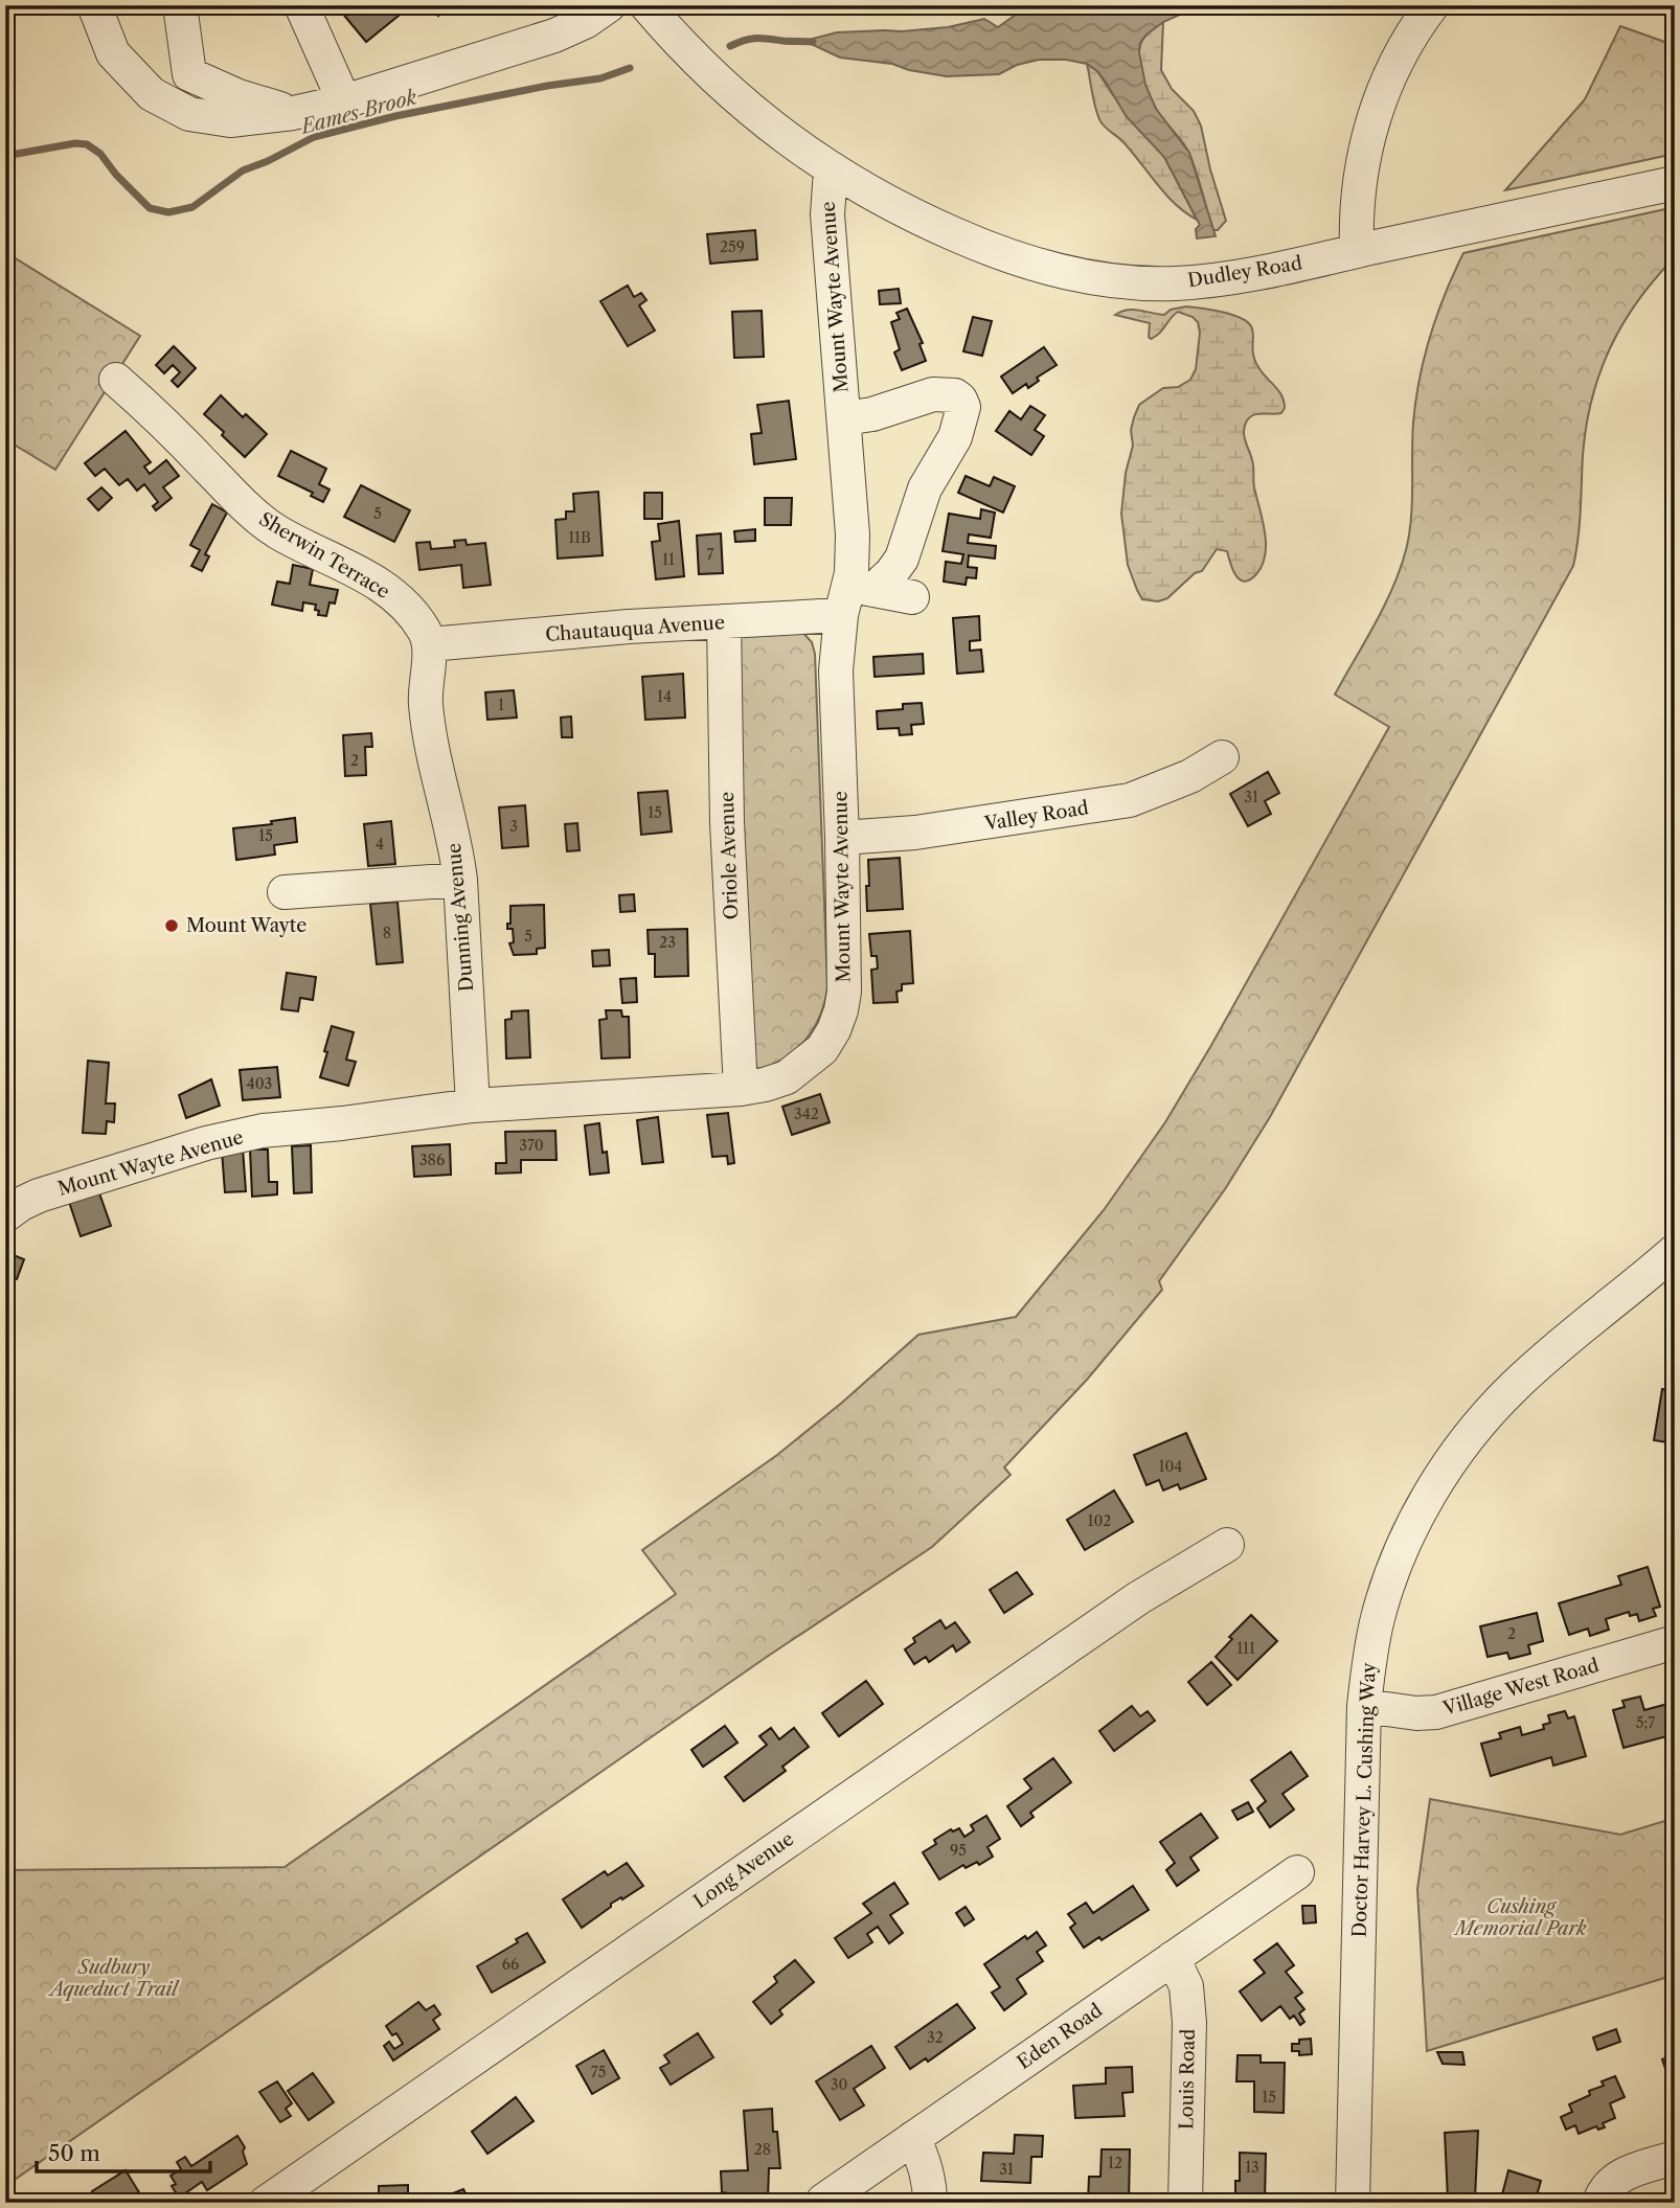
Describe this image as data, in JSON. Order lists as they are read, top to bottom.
{
  "streets": {
    "street": [
      "Dudley Road",
      "Mount Wayte Avenue",
      "Sherwin Terrace",
      "Chautauqua Avenue",
      "Valley Road",
      "Oriole Avenue",
      "Dunning Avenue",
      "Village West Road",
      "Doctor Harvey L. Cushing Way",
      "Long Avenue",
      "Eden Road",
      "Louis Road"
    ]
  },
  "crossings": [
    ["Dudley Road", "Mount Wayte Avenue"],
    ["Mount Wayte Avenue", "Chautauqua Avenue"],
    ["Mount Wayte Avenue", "Valley Road"],
    ["Mount Wayte Avenue", "Oriole Avenue"],
    ["Mount Wayte Avenue", "Dunning Avenue"],
    ["Sherwin Terrace", "Chautauqua Avenue"],
    ["Sherwin Terrace", "Dunning Avenue"],
    ["Chautauqua Avenue", "Oriole Avenue"],
    ["Chautauqua Avenue", "Dunning Avenue"],
    ["Village West Road", "Doctor Harvey L. Cushing Way"],
    ["Eden Road", "Louis Road"]
  ],
  "water": ["Eames Brook"],
  "parks": ["Cushing Memorial Park", "Sudbury Aqueduct Trail"],
  "places": ["Mount Wayte"],
  "house_numbers": [
    "259",
    "5",
    "11B",
    "7",
    "11",
    "14",
    "1",
    "2",
    "31",
    "15",
    "3",
    "15",
    "4",
    "8",
    "5",
    "23",
    "403",
    "342",
    "370",
    "386",
    "104",
    "102",
    "2",
    "111",
    "5;7",
    "95",
    "66",
    "32",
    "75",
    "30",
    "15",
    "28",
    "12",
    "13",
    "31"
  ],
  "scale_bar": "50 m"
}
